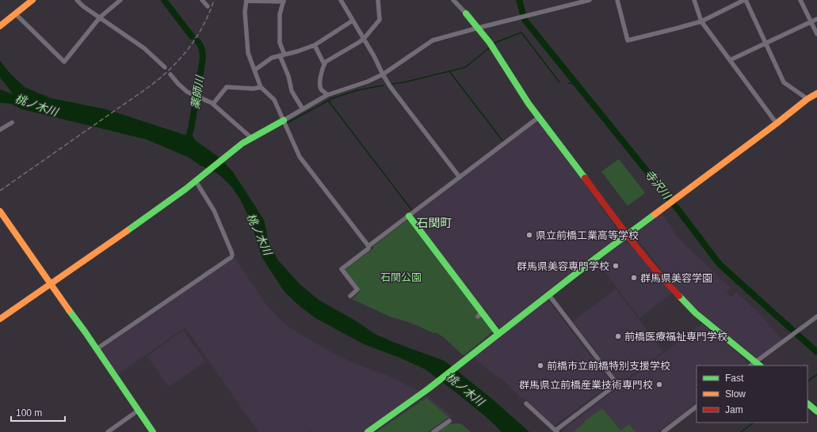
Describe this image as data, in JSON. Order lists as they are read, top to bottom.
{
  "districts": ["石関町"],
  "water": ["薬師川", "桃ノ木川", "寺沢川"],
  "parks": ["石関公園"],
  "places": [
    "県立前橋工業高等学校",
    "群馬県美容専門学校",
    "群馬県美容学園",
    "前橋医療福祉専門学校",
    "前橋市立前橋特別支援学校",
    "群馬県立前橋産業技術専門校"
  ],
  "legend": ["Fast", "Slow", "Jam"],
  "scale_bar": "100 m"
}
